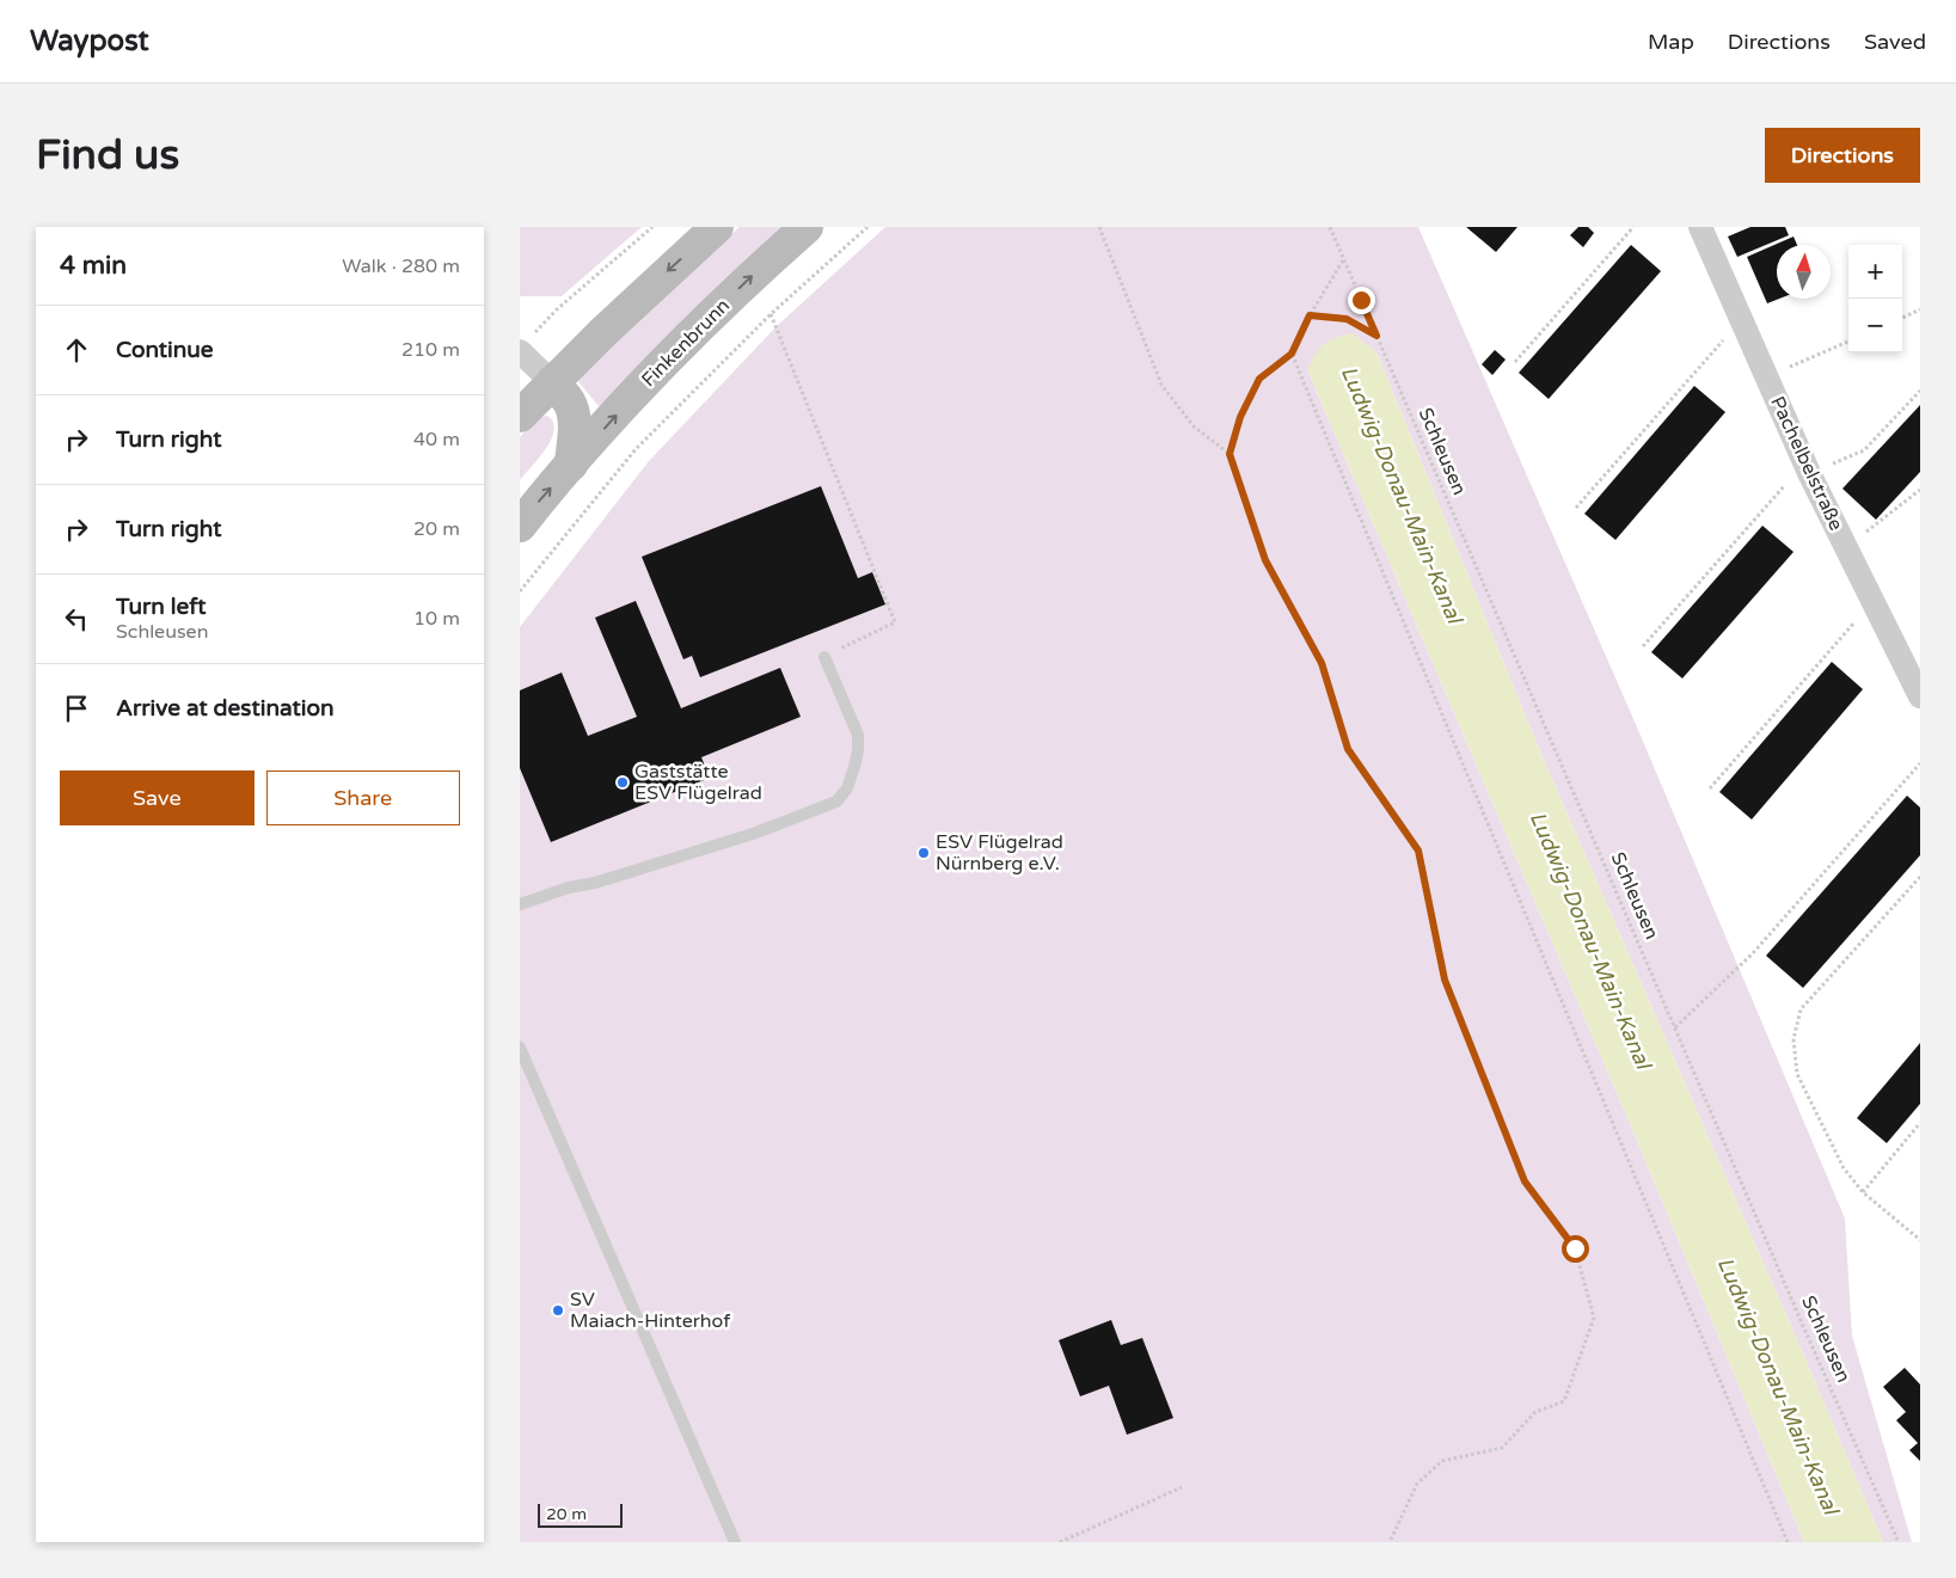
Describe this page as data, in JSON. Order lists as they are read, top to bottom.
{
  "streets": {
    "main road": ["Finkenbrunn"],
    "street": ["Pachelbelstraße"],
    "path": ["Schleusen"]
  },
  "water": ["Ludwig-Donau-Main-Kanal"],
  "places": ["Gaststätte ESV Flügelrad", "ESV Flügelrad Nürnberg e.V.", "SV Maiach-Hinterhof"],
  "scale_bar": "20 m",
  "north": "top",
  "page": {
    "header": "Waypost",
    "nav": ["Map", "Directions", "Saved"],
    "buttons": [
      "Directions",
      ["Save", "Share"]
    ],
    "title": "Find us",
    "heading": ["4 min", "Walk · 280 m"],
    "map_buttons": ["+", "−"],
    "list": [
      ["Continue", "210 m"],
      ["Turn right", "40 m"],
      ["Turn right", "20 m"],
      ["Turn left", "Schleusen", "10 m"],
      "Arrive at destination"
    ],
    "scale": "20 m"
  }
}
